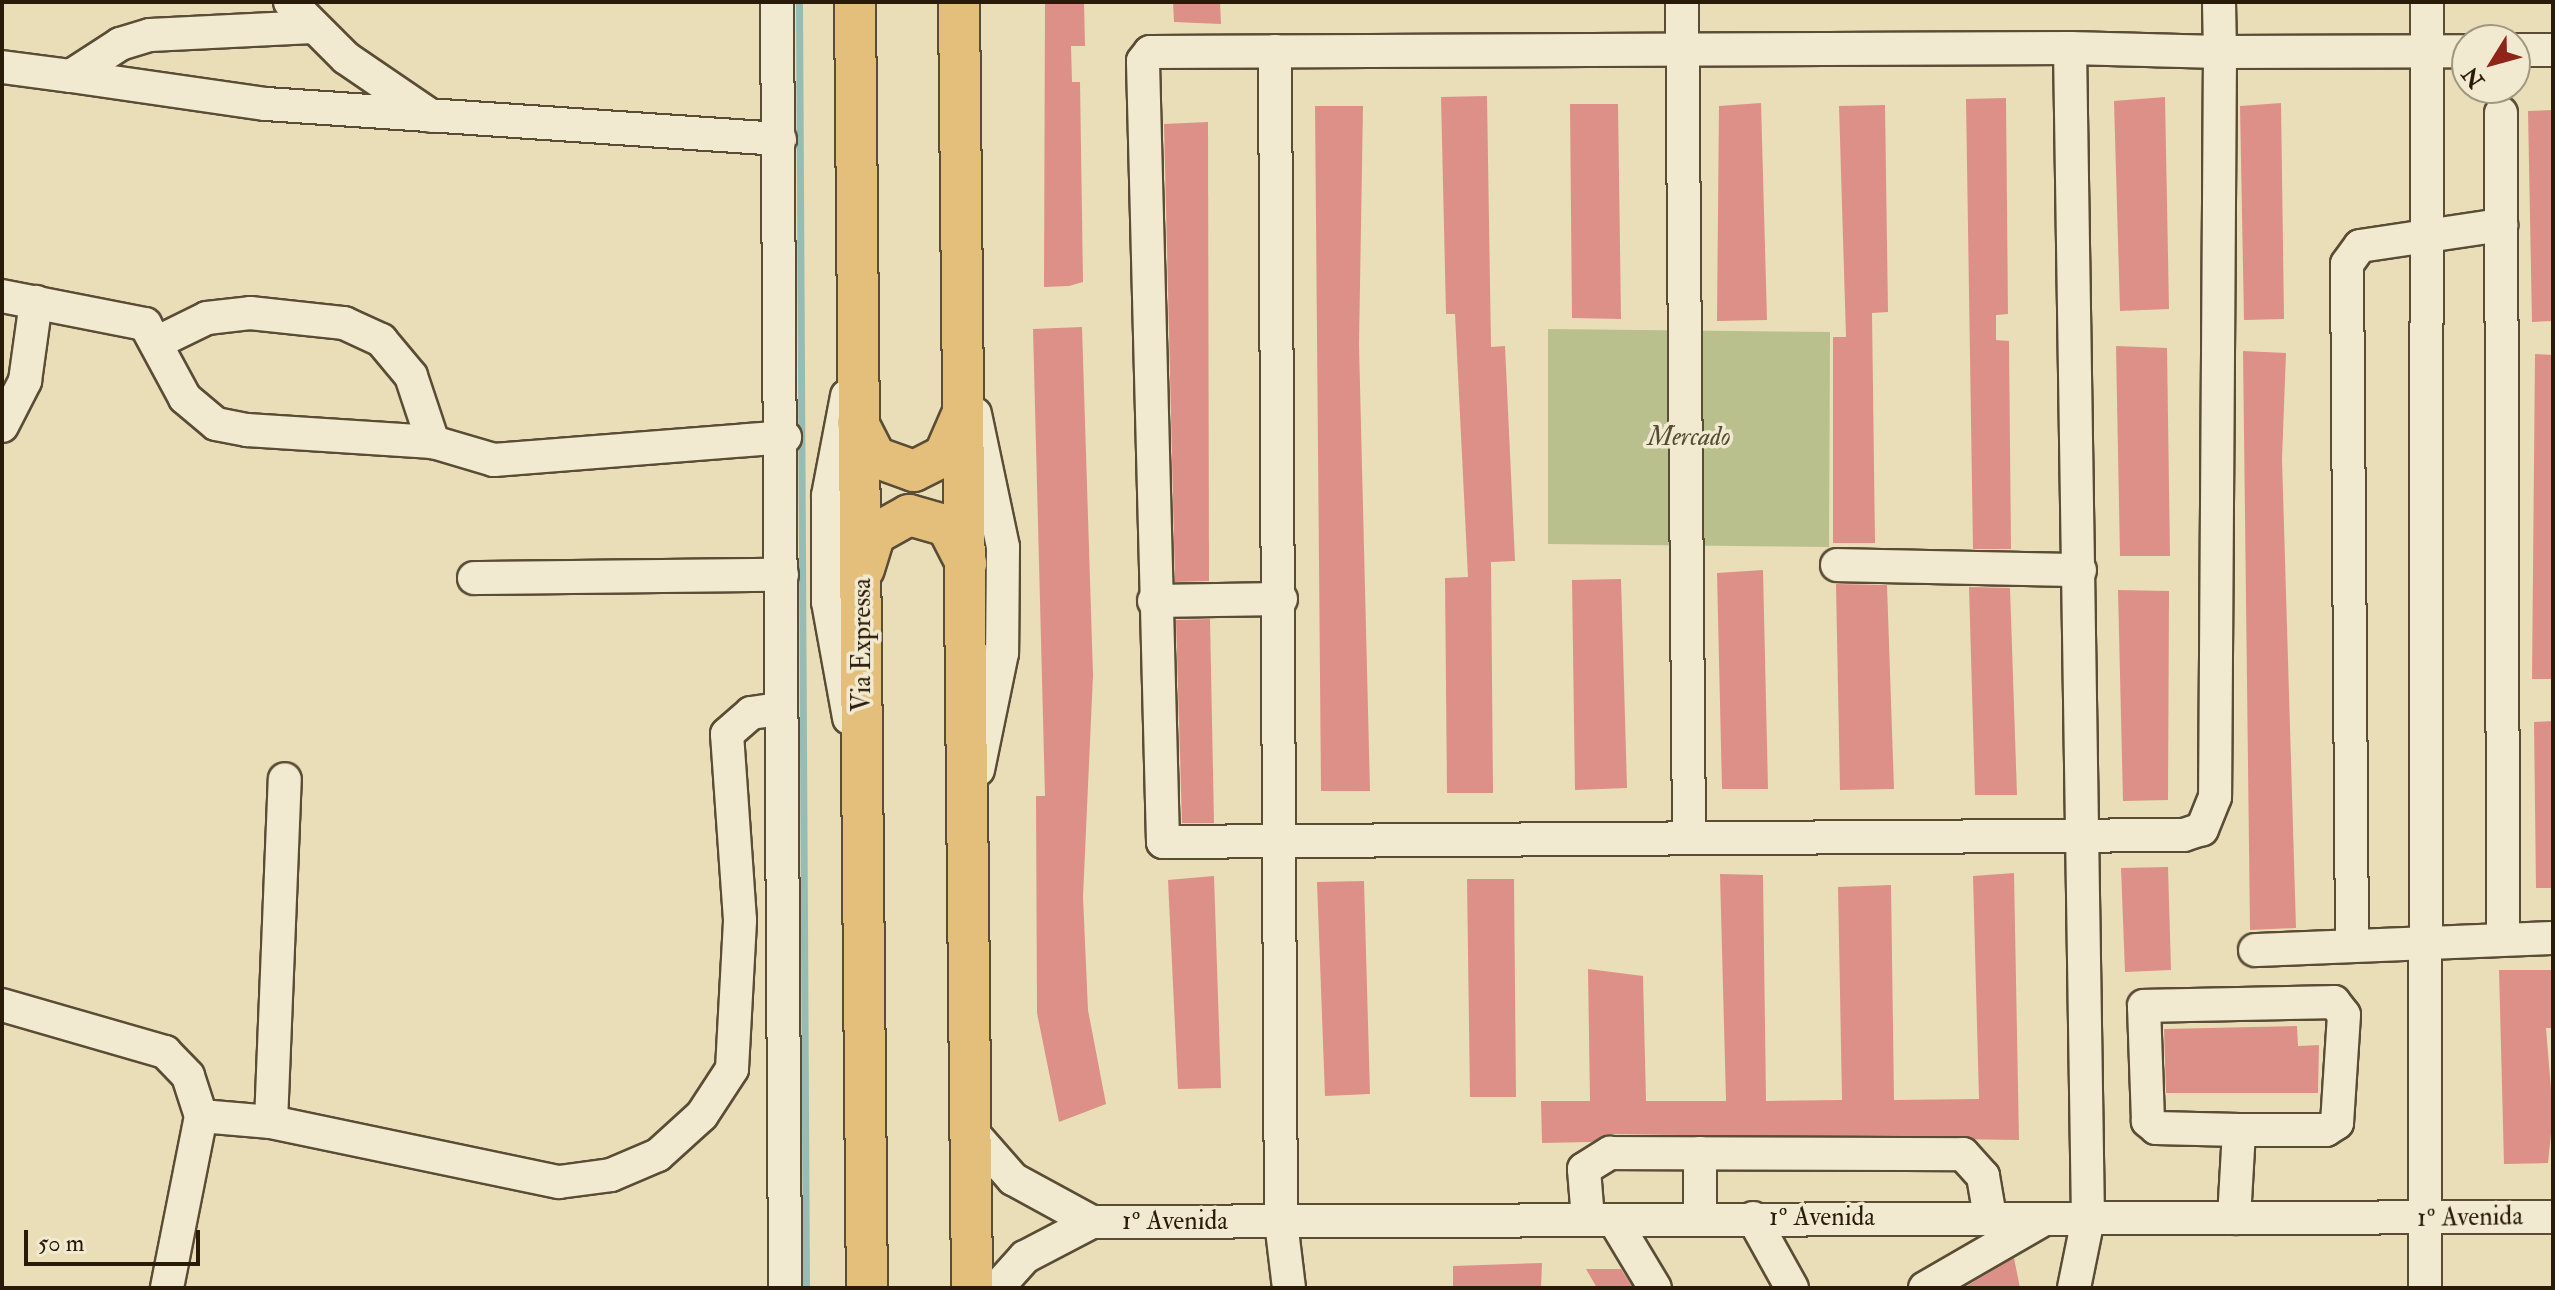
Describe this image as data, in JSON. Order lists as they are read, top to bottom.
{
  "streets": {
    "main road": ["Via Expressa"],
    "street": ["1º Avenida"]
  },
  "parks": ["Mercado"],
  "scale_bar": "50 m",
  "north": "bottom left"
}
